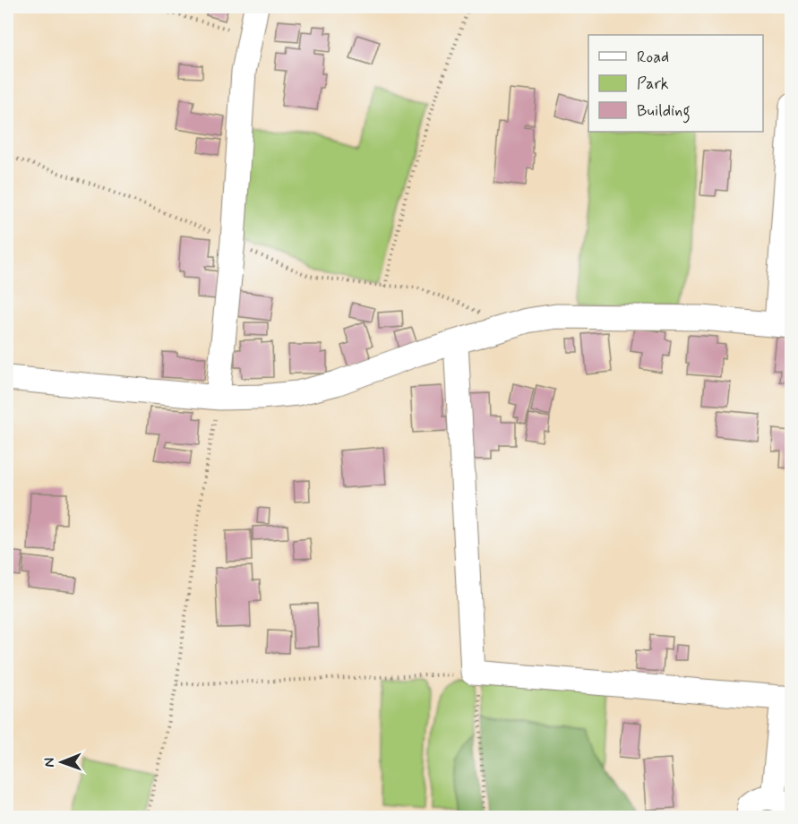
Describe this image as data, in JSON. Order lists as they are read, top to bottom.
{
  "legend": ["Road", "Park", "Building"],
  "north": "left"
}
